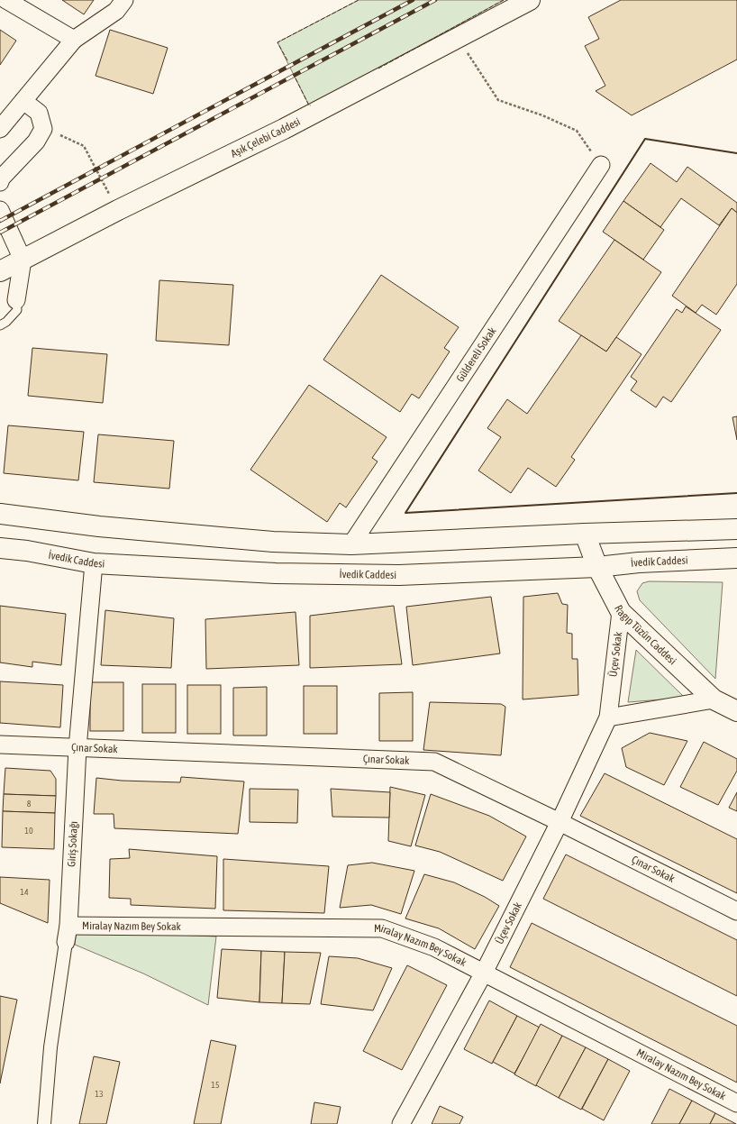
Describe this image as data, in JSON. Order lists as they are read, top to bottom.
{
  "streets": {
    "main road": ["Aşık Çelebi Caddesi", "İvedik Caddesi", "Ragıp Tüzün Caddesi"],
    "street": [
      "Güldereli Sokak",
      "Üçev Sokak",
      "Çınar Sokak",
      "Giriş Sokağı",
      "Miralay Nazım Bey Sokak"
    ]
  },
  "crossings": [
    ["İvedik Caddesi", "Ragıp Tüzün Caddesi"],
    ["İvedik Caddesi", "Giriş Sokağı"],
    ["Ragıp Tüzün Caddesi", "Üçev Sokak"],
    ["Üçev Sokak", "Çınar Sokak"],
    ["Üçev Sokak", "Miralay Nazım Bey Sokak"],
    ["Çınar Sokak", "Giriş Sokağı"],
    ["Giriş Sokağı", "Miralay Nazım Bey Sokak"]
  ],
  "house_numbers": [
    "8",
    "10",
    "14",
    "15",
    "13"
  ]
}
